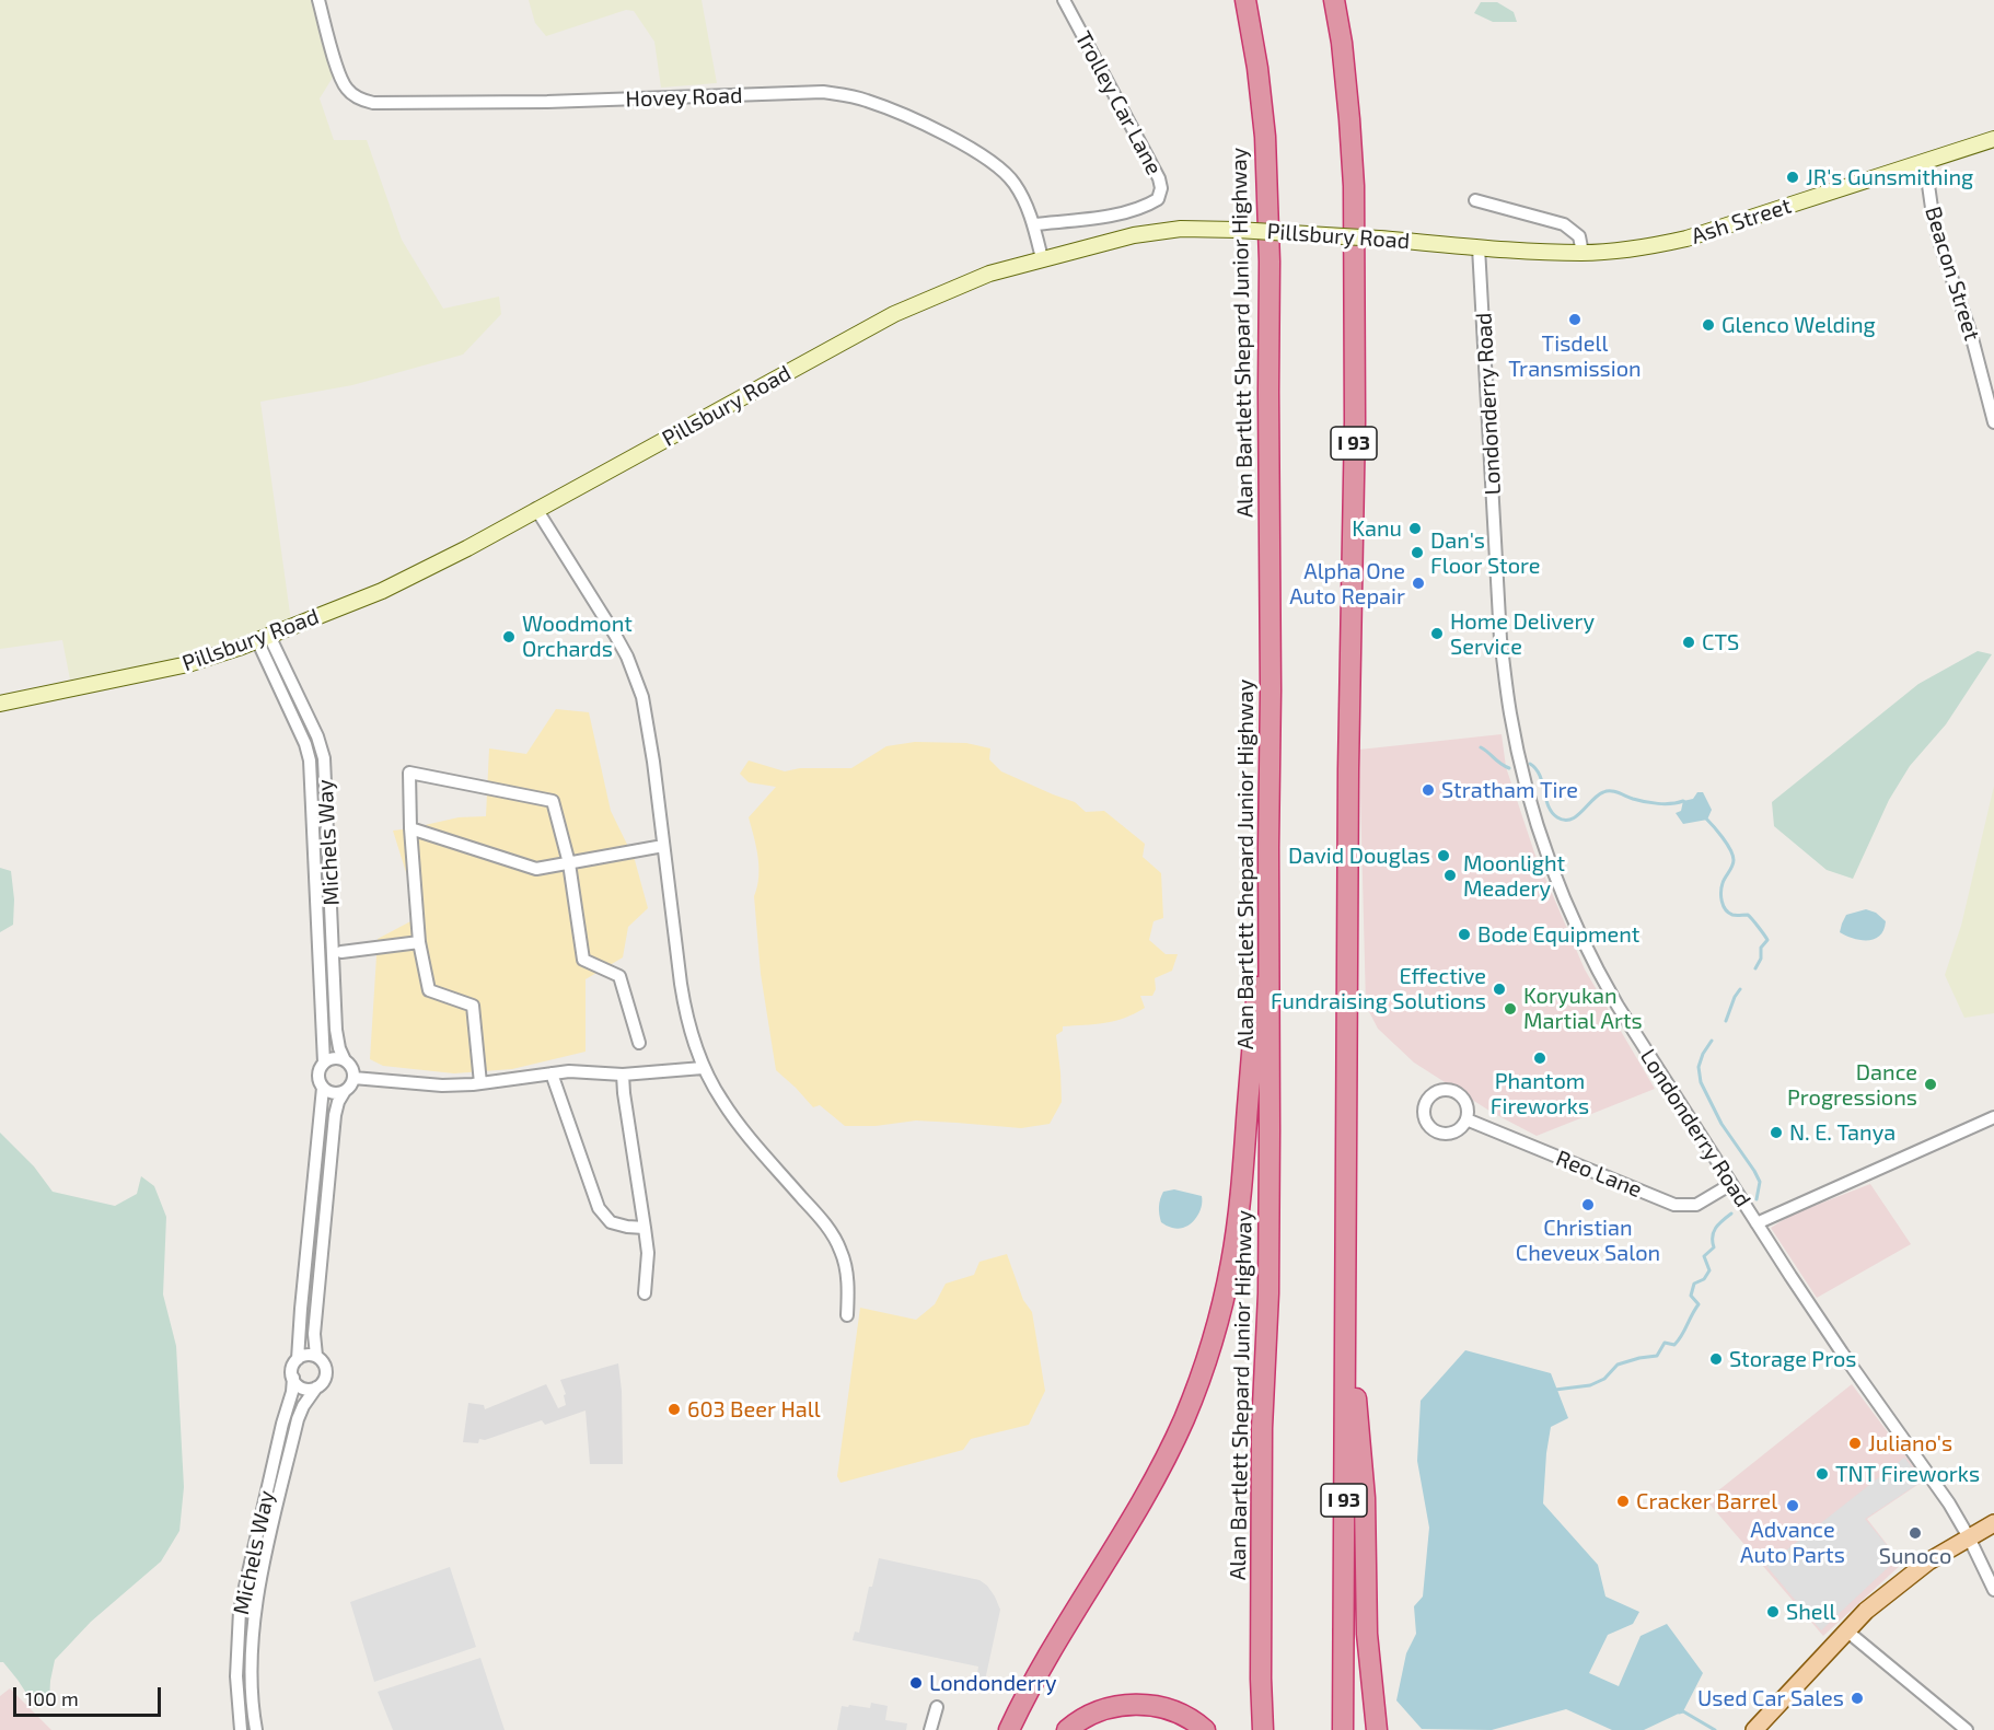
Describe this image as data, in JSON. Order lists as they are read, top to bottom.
{
  "streets": {
    "highway": ["Alan Bartlett Shepard Junior Highway", "I 93"],
    "street": [
      "Hovey Road",
      "Trolley Car Lane",
      "Ash Street",
      "Pillsbury Road",
      "Beacon Street",
      "Londonderry Road",
      "Michels Way",
      "Reo Lane"
    ]
  },
  "crossings": [
    ["Hovey Road", "Trolley Car Lane"],
    ["Hovey Road", "Pillsbury Road"],
    ["Ash Street", "Pillsbury Road"],
    ["Ash Street", "Beacon Street"],
    ["Ash Street", "Londonderry Road"],
    ["Pillsbury Road", "Londonderry Road"],
    ["Pillsbury Road", "Michels Way"],
    ["Londonderry Road", "Reo Lane"]
  ],
  "places": [
    "JR's Gunsmithing",
    "Tisdell Transmission",
    "Glenco Welding",
    "Kanu",
    "Dan's Floor Store",
    "Alpha One Auto Repair",
    "Home Delivery Service",
    "Woodmont Orchards",
    "CTS",
    "Stratham Tire",
    "David Douglas",
    "Moonlight Meadery",
    "Bode Equipment",
    "Effective Fundraising Solutions",
    "Koryukan Martial Arts",
    "Phantom Fireworks",
    "Dance Progressions",
    "N. E. Tanya",
    "Christian Cheveux Salon",
    "Storage Pros",
    "603 Beer Hall",
    "Juliano's",
    "TNT Fireworks",
    "Cracker Barrel",
    "Advance Auto Parts",
    "Sunoco",
    "Shell",
    "Londonderry",
    "Used Car Sales"
  ],
  "scale_bar": "100 m"
}
